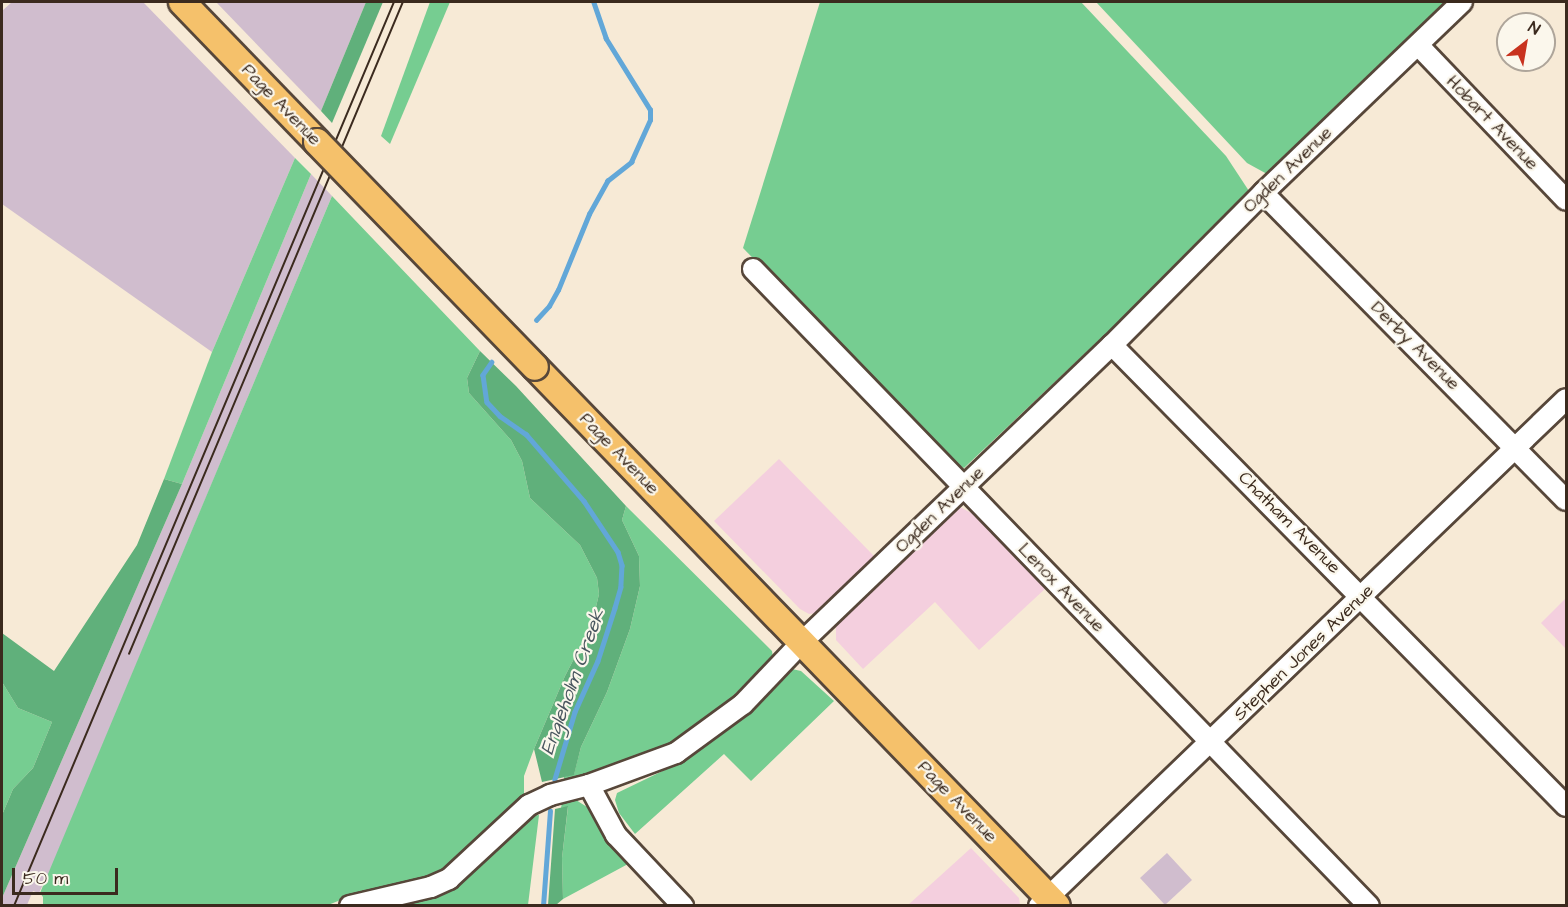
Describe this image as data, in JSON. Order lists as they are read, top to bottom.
{
  "streets": {
    "main road": ["Page Avenue"],
    "street": [
      "Hobart Avenue",
      "Ogden Avenue",
      "Derby Avenue",
      "Chatham Avenue",
      "Lenox Avenue",
      "Stephen Jones Avenue"
    ]
  },
  "crossings": [
    ["Page Avenue", "Ogden Avenue"],
    ["Page Avenue", "Stephen Jones Avenue"],
    ["Hobart Avenue", "Ogden Avenue"],
    ["Ogden Avenue", "Derby Avenue"],
    ["Ogden Avenue", "Chatham Avenue"],
    ["Ogden Avenue", "Lenox Avenue"],
    ["Derby Avenue", "Stephen Jones Avenue"],
    ["Chatham Avenue", "Stephen Jones Avenue"],
    ["Lenox Avenue", "Stephen Jones Avenue"]
  ],
  "water": ["Engleholm Creek"],
  "scale_bar": "50 m",
  "north": "top right"
}
